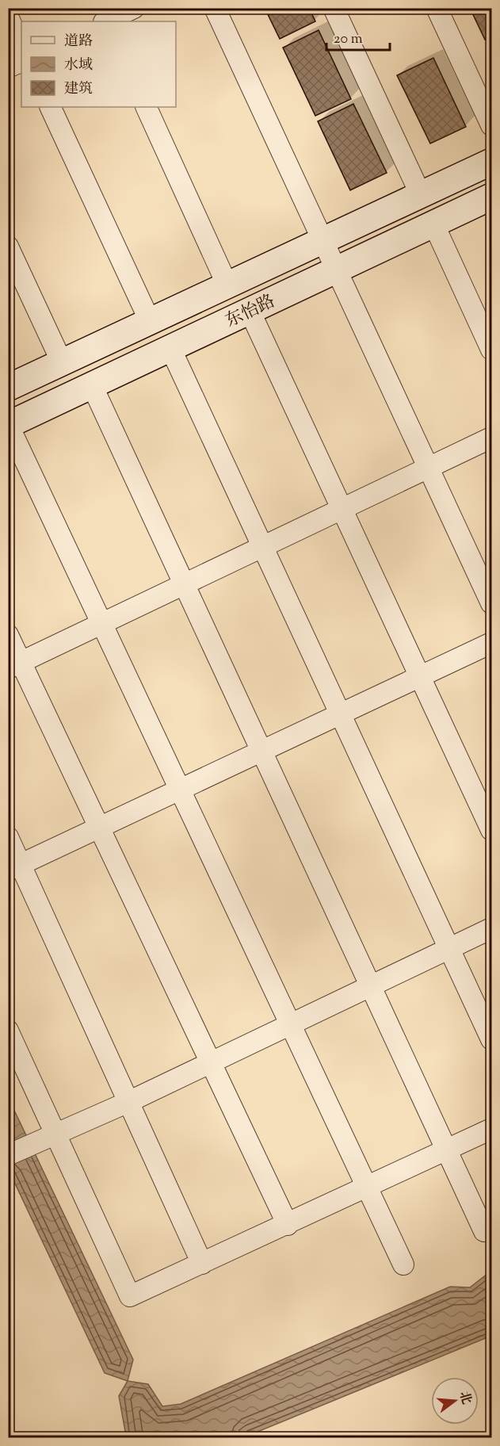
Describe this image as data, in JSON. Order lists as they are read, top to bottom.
{
  "streets": {
    "street": ["东怡路"]
  },
  "legend": ["道路", "水域", "建筑"],
  "scale_bar": "20 m",
  "north": "right"
}
